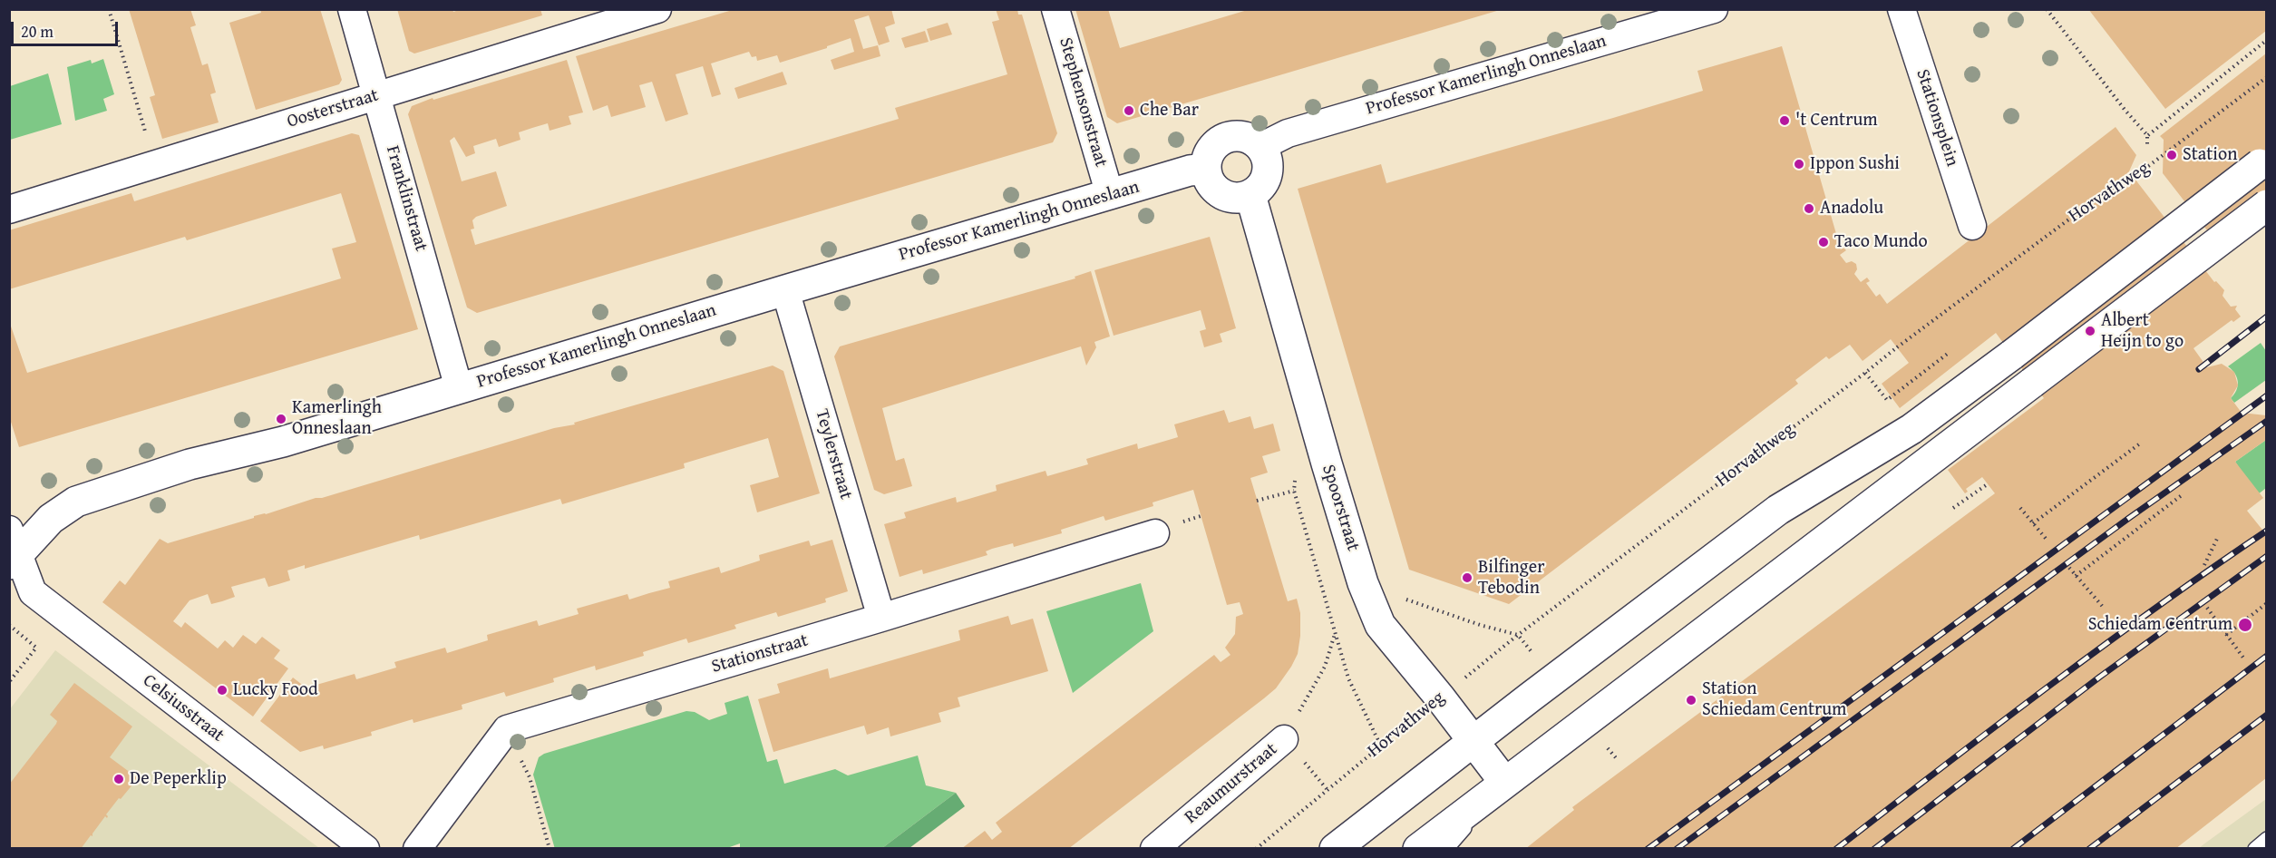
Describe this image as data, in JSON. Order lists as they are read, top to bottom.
{
  "streets": {
    "main road": ["Professor Kamerlingh Onneslaan", "Spoorstraat"],
    "street": [
      "Stephensonstraat",
      "Oosterstraat",
      "Stationsplein",
      "Franklinstraat",
      "Teylerstraat",
      "Stationstraat",
      "Celsiusstraat",
      "Reaumurstraat"
    ],
    "path": ["Horvathweg"]
  },
  "crossings": [
    ["Professor Kamerlingh Onneslaan", "Stephensonstraat"],
    ["Professor Kamerlingh Onneslaan", "Franklinstraat"],
    ["Professor Kamerlingh Onneslaan", "Teylerstraat"],
    ["Professor Kamerlingh Onneslaan", "Spoorstraat"],
    ["Professor Kamerlingh Onneslaan", "Celsiusstraat"],
    ["Oosterstraat", "Franklinstraat"],
    ["Horvathweg", "Spoorstraat"],
    ["Teylerstraat", "Stationstraat"]
  ],
  "places": [
    "Che Bar",
    "'t Centrum",
    "Station",
    "Ippon Sushi",
    "Anadolu",
    "Taco Mundo",
    "Albert Heijn to go",
    "Kamerlingh Onneslaan",
    "Bilfinger Tebodin",
    "Schiedam Centrum",
    "Lucky Food",
    "Station Schiedam Centrum",
    "De Peperklip"
  ],
  "scale_bar": "20 m"
}
